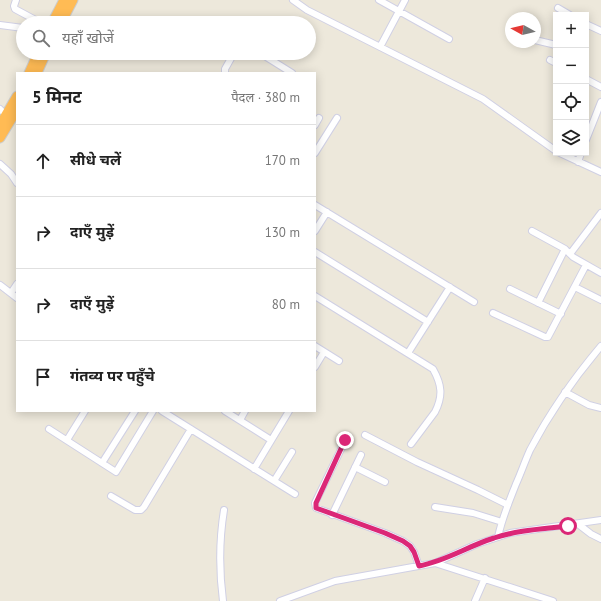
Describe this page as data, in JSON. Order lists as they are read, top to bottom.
{
  "north": "left",
  "page": {
    "map_buttons": ["+", "−"],
    "search": "यहाँ खोजें",
    "heading": ["5 मिनट", "पैदल · 380 m"],
    "list": [
      ["सीधे चलें", "170 m"],
      ["दाएँ मुड़ें", "130 m"],
      ["दाएँ मुड़ें", "80 m"],
      "गंतव्य पर पहुँचे"
    ]
  }
}
